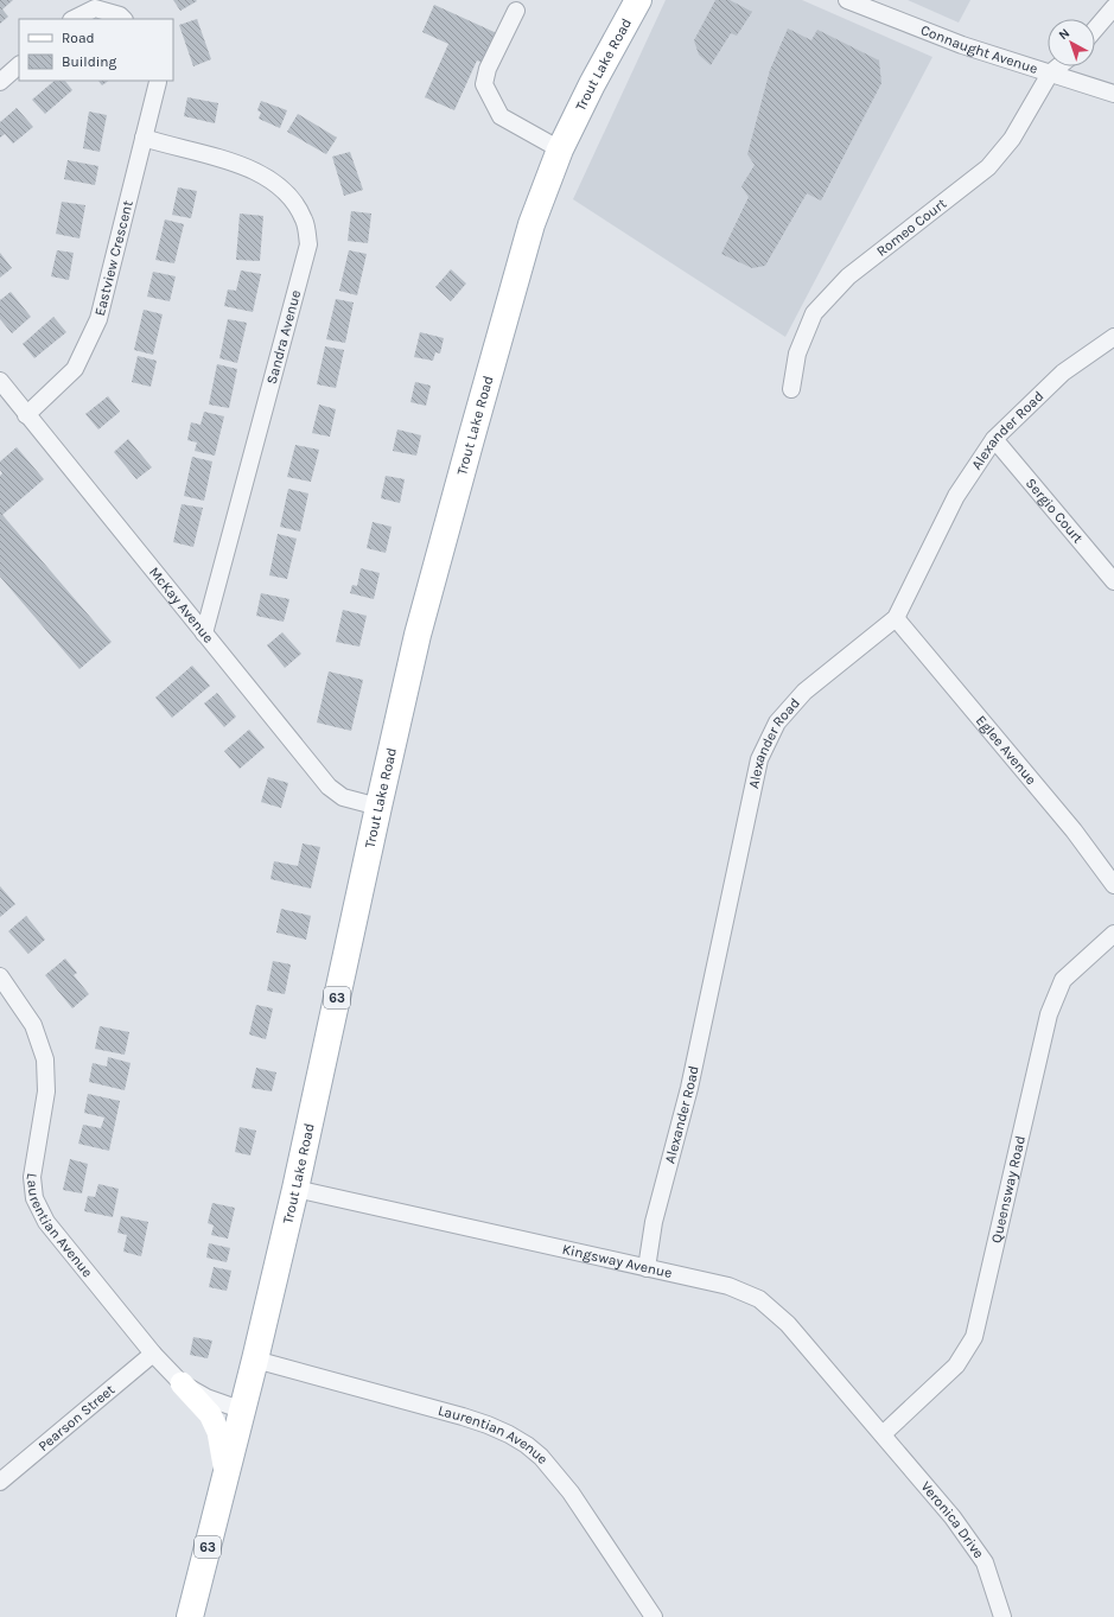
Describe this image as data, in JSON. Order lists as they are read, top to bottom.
{
  "streets": {
    "main road": ["Trout Lake Road", "63"],
    "street": [
      "Connaught Avenue",
      "Romeo Court",
      "Eastview Crescent",
      "Sandra Avenue",
      "Alexander Road",
      "Sergio Court",
      "McKay Avenue",
      "Eglee Avenue",
      "Queensway Road",
      "Laurentian Avenue",
      "Kingsway Avenue",
      "Pearson Street",
      "Veronica Drive"
    ]
  },
  "crossings": [
    ["Connaught Avenue", "Romeo Court"],
    ["Trout Lake Road", "McKay Avenue"],
    ["Trout Lake Road", "Laurentian Avenue"],
    ["Trout Lake Road", "Kingsway Avenue"],
    ["Eastview Crescent", "Sandra Avenue"],
    ["Eastview Crescent", "McKay Avenue"],
    ["Sandra Avenue", "McKay Avenue"],
    ["Alexander Road", "Sergio Court"],
    ["Alexander Road", "Eglee Avenue"],
    ["Alexander Road", "Kingsway Avenue"],
    ["Queensway Road", "Kingsway Avenue"],
    ["Queensway Road", "Veronica Drive"],
    ["Laurentian Avenue", "Pearson Street"],
    ["Kingsway Avenue", "Veronica Drive"]
  ],
  "legend": ["Road", "Building"],
  "north": "top left"
}
